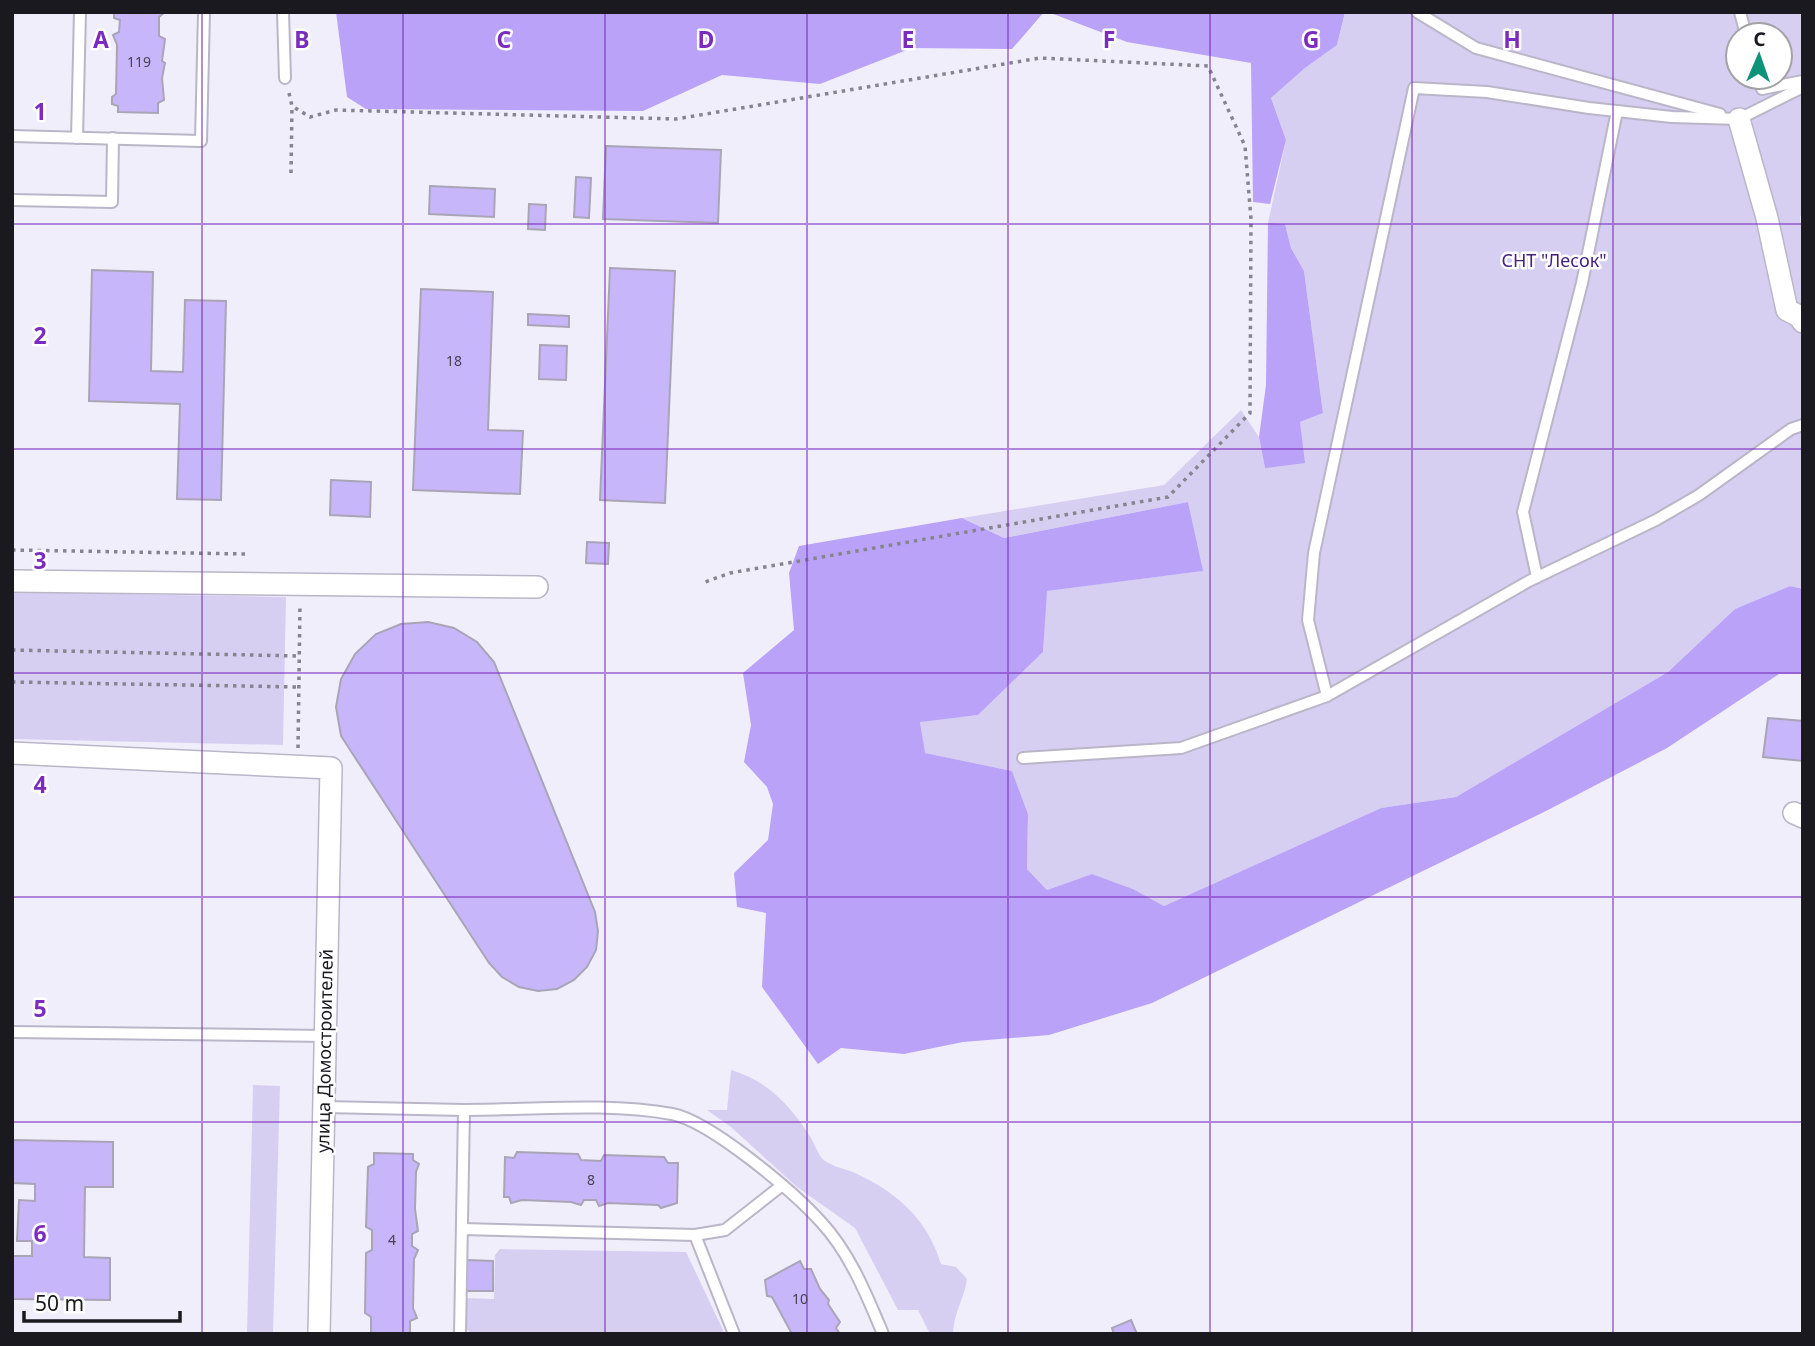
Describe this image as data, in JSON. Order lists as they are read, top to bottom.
{
  "streets": {
    "street": ["улица Домостроителей"]
  },
  "parks": ["СНТ \"Лесок\""],
  "house_numbers": [
    "119",
    "18",
    "8",
    "4",
    "10"
  ],
  "scale_bar": "50 m",
  "north": "top",
  "grid": {
    "columns": [
      "A",
      "B",
      "C",
      "D",
      "E",
      "F",
      "G",
      "H"
    ],
    "rows": [
      "1",
      "2",
      "3",
      "4",
      "5",
      "6"
    ]
  }
}
